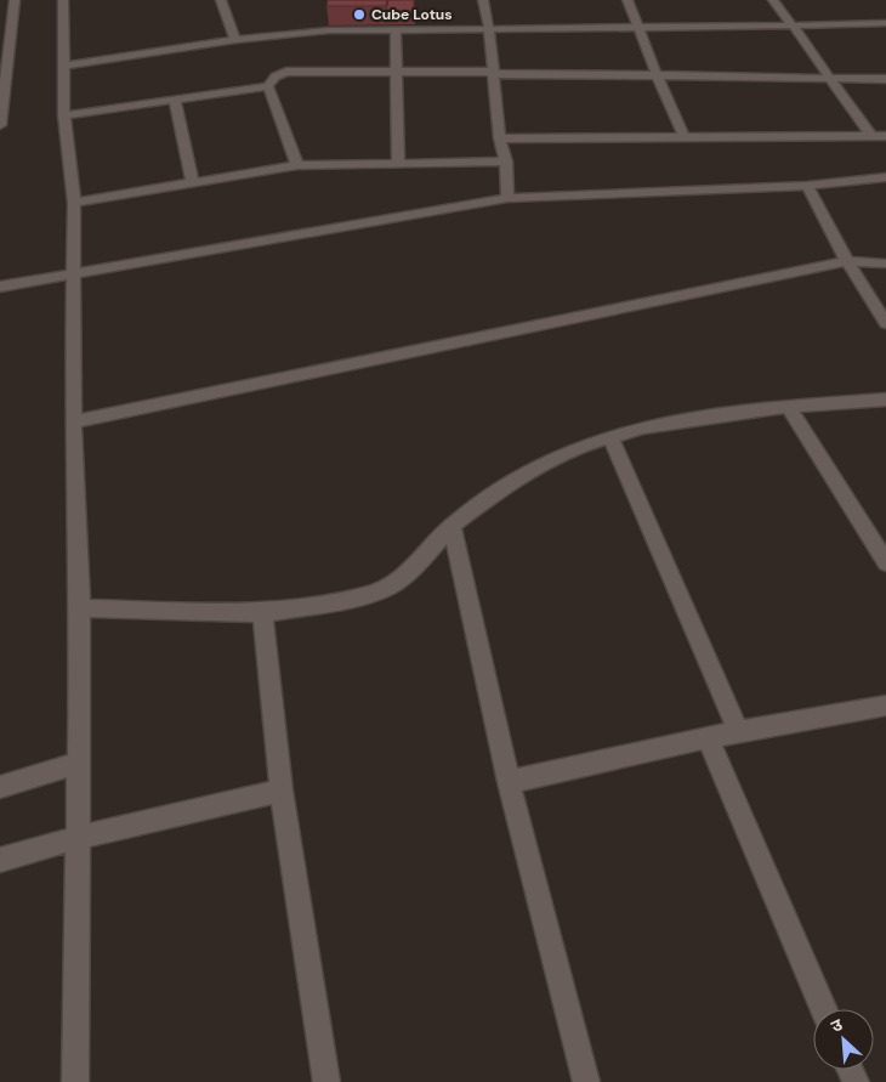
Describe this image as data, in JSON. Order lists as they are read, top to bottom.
{
  "places": ["Cube Lotus"],
  "north": "top left"
}
